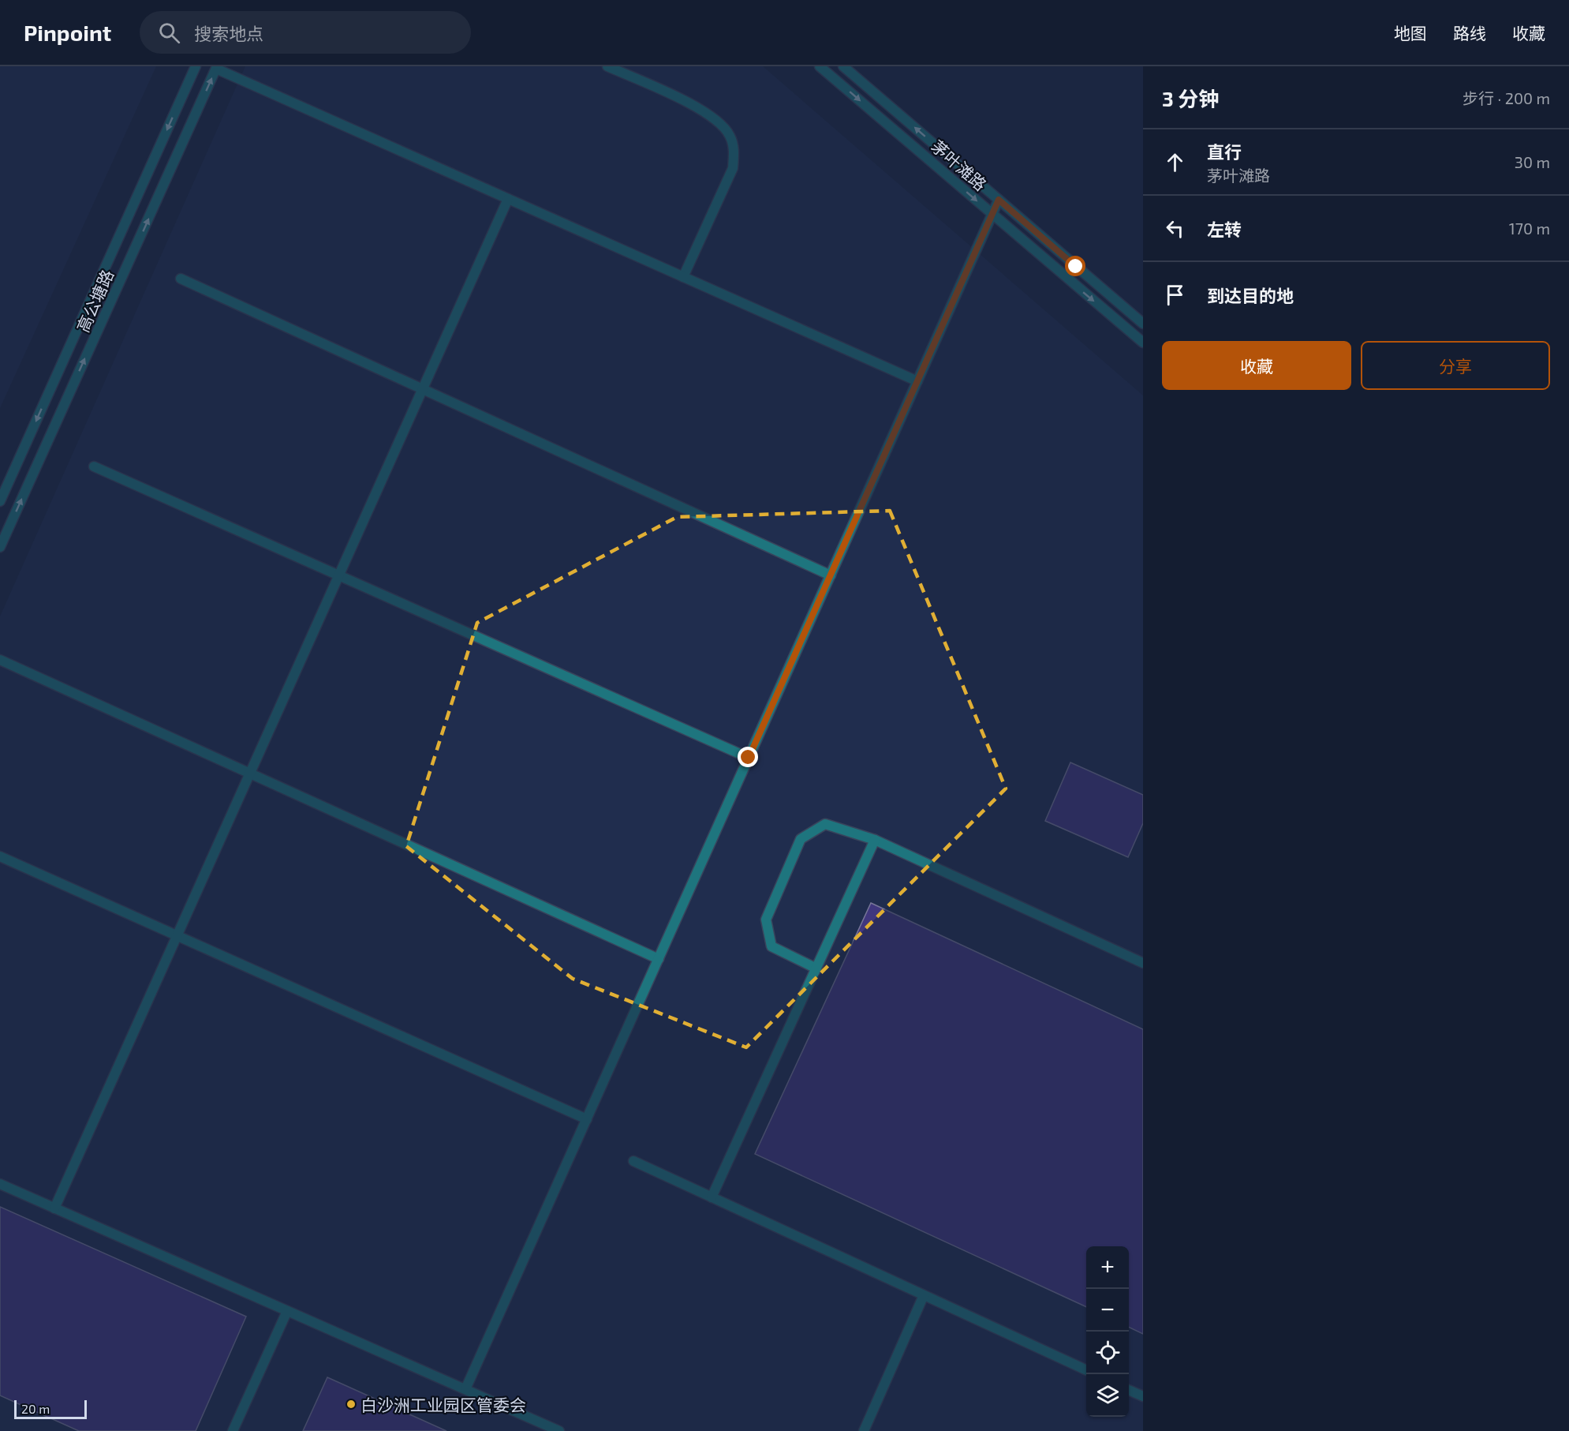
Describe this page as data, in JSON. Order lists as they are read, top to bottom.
{
  "streets": {
    "street": ["茅叶滩路", "高公塘路"]
  },
  "places": ["白沙洲工业园区管委会"],
  "scale_bar": "20 m",
  "page": {
    "header": "Pinpoint",
    "search": "搜索地点",
    "nav": ["地图", "路线", "收藏"],
    "heading": ["3 分钟", "步行 · 200 m"],
    "list": [
      ["直行", "茅叶滩路", "30 m"],
      ["左转", "170 m"],
      "到达目的地"
    ],
    "buttons": ["收藏", "分享"],
    "map_buttons": ["+", "−"],
    "scale": "20 m"
  }
}
